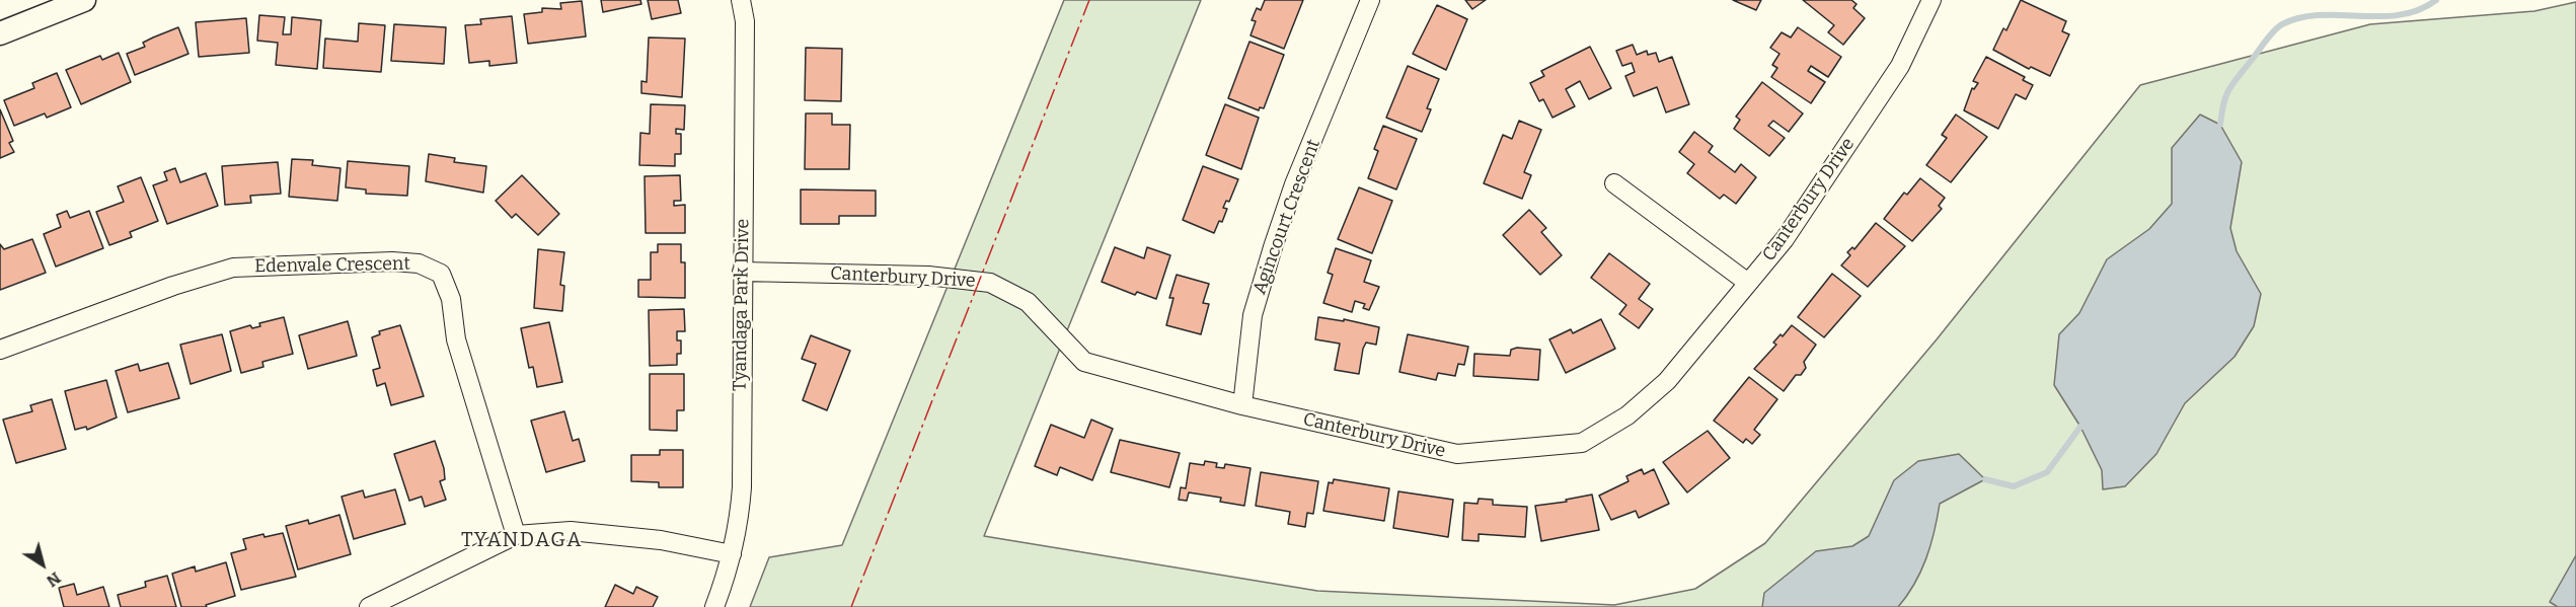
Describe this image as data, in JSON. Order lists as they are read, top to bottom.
{
  "streets": {
    "street": [
      "Canterbury Drive",
      "Agincourt Crescent",
      "Edenvale Crescent",
      "Tyandaga Park Drive"
    ]
  },
  "crossings": [
    ["Canterbury Drive", "Agincourt Crescent"],
    ["Canterbury Drive", "Tyandaga Park Drive"]
  ],
  "districts": ["TYANDAGA"],
  "north": "bottom right"
}
